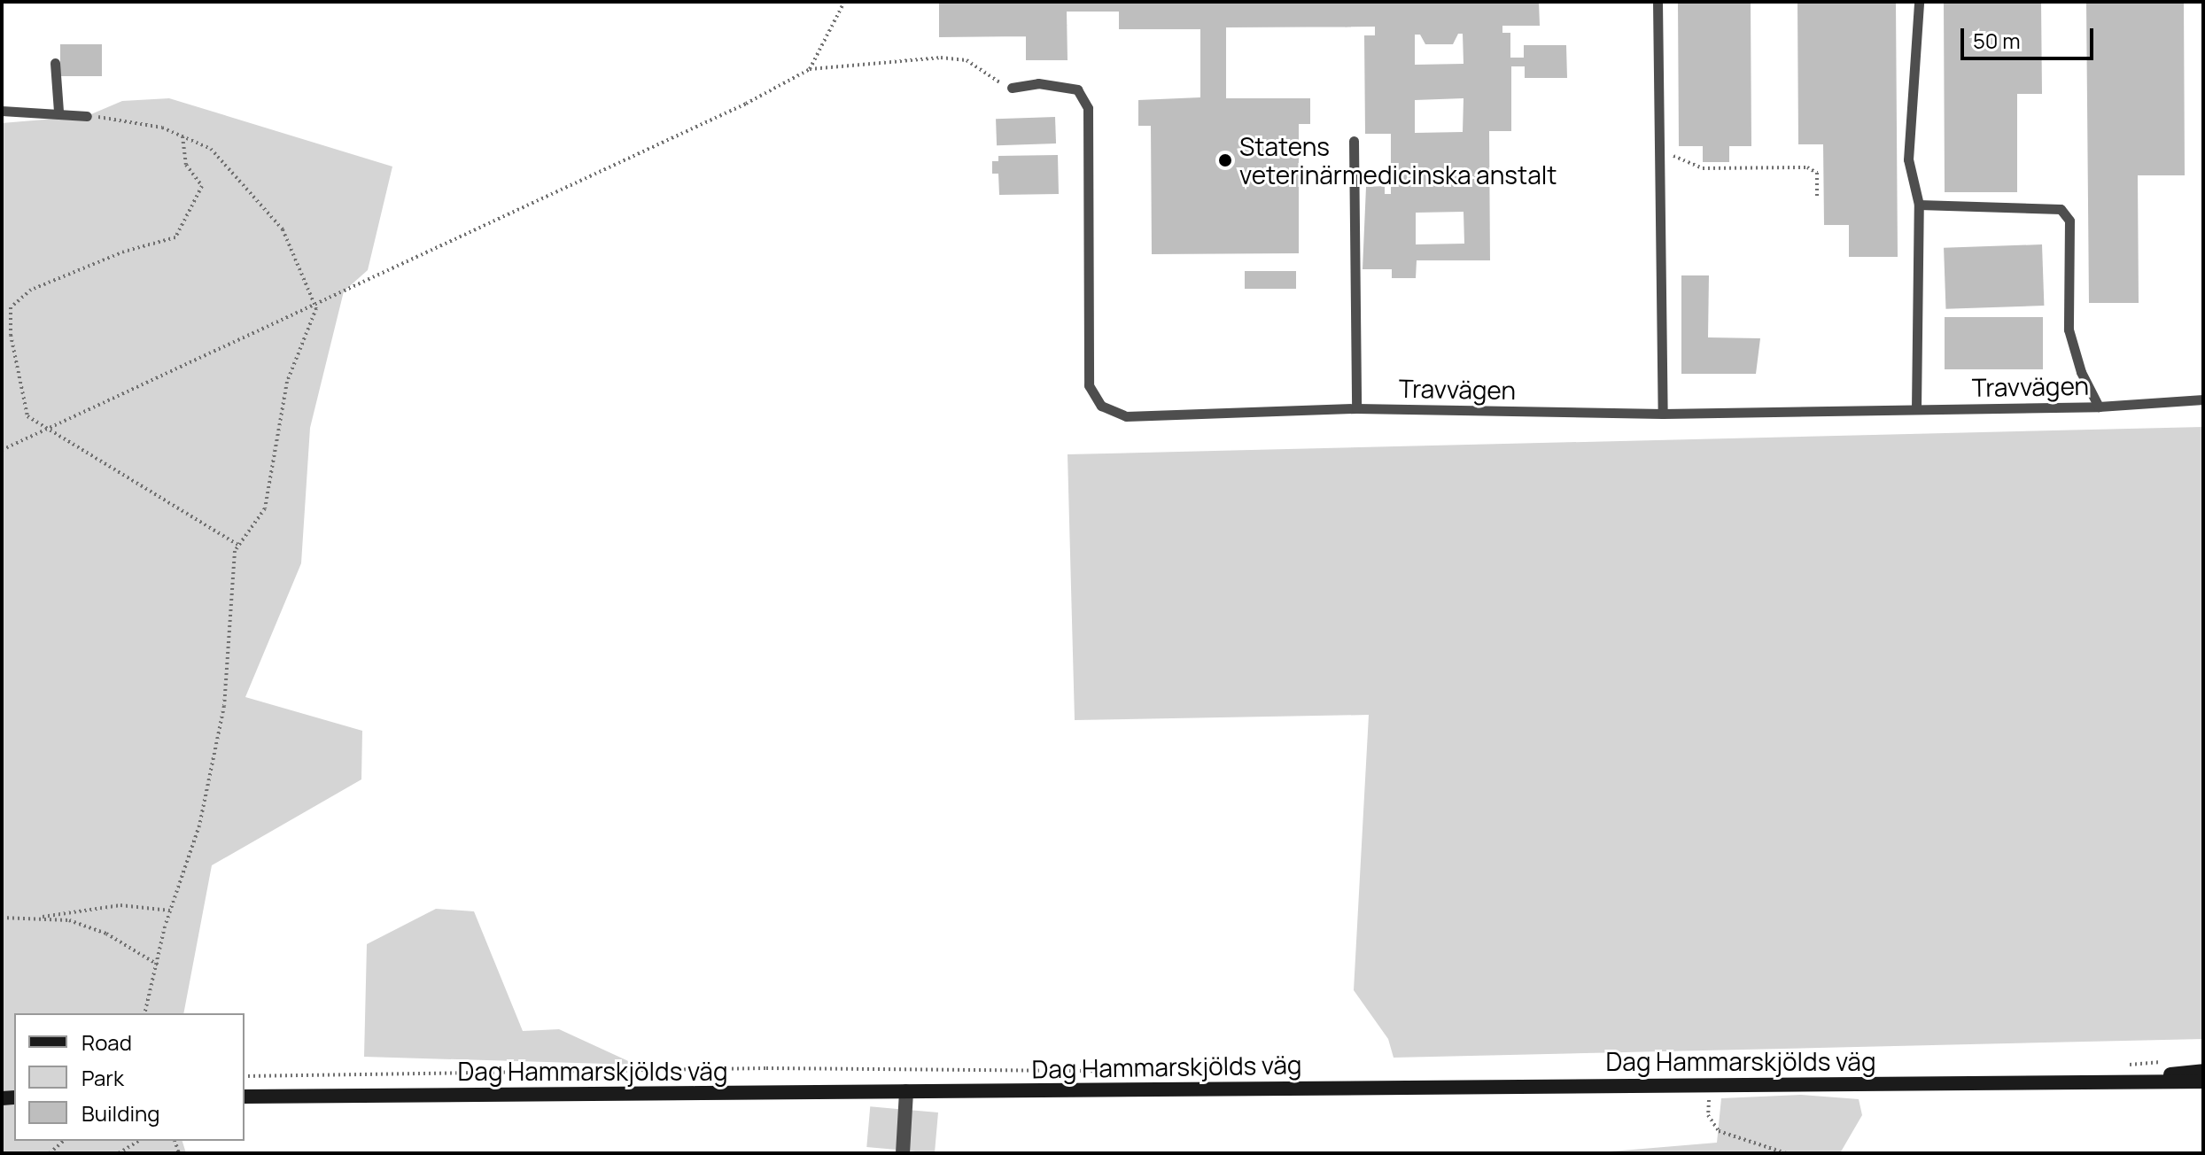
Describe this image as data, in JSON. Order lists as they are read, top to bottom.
{
  "streets": {
    "main road": ["Dag Hammarskjölds väg"],
    "lane": ["Travvägen"]
  },
  "places": ["Statens veterinärmedicinska anstalt"],
  "legend": ["Road", "Park", "Building"],
  "scale_bar": "50 m"
}
